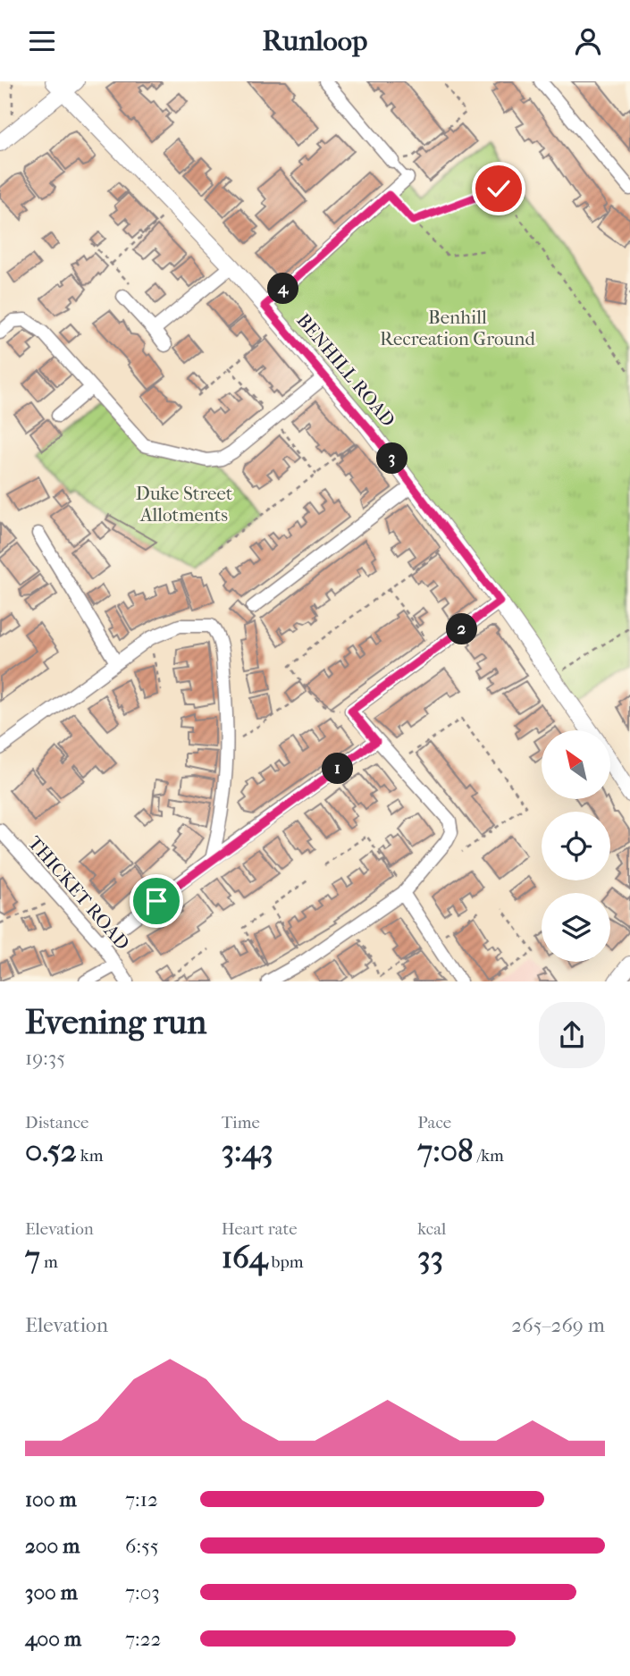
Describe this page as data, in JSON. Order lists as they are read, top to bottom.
{
  "streets": {
    "street": ["BENHILL ROAD", "THICKET ROAD"]
  },
  "parks": ["Benhill Recreation Ground", "Duke Street Allotments"],
  "north": "top left",
  "page": {
    "header": "Runloop",
    "pins": [
      "4",
      "3",
      "2",
      "1"
    ],
    "heading": ["Evening run", "19:35"],
    "stats": [
      ["Distance", "0.52 km"],
      ["Time", "3:43"],
      ["Pace", "7:08 /km"],
      ["Elevation", "7 m"],
      ["Heart rate", "164 bpm"],
      ["kcal", "33"]
    ],
    "chart": ["Elevation", "265–269 m"],
    "list": [
      {
        "name": "100 m",
        "note": "7:12"
      },
      {
        "name": "200 m",
        "note": "6:55"
      },
      {
        "name": "300 m",
        "note": "7:03"
      },
      {
        "name": "400 m",
        "note": "7:22"
      }
    ]
  }
}
